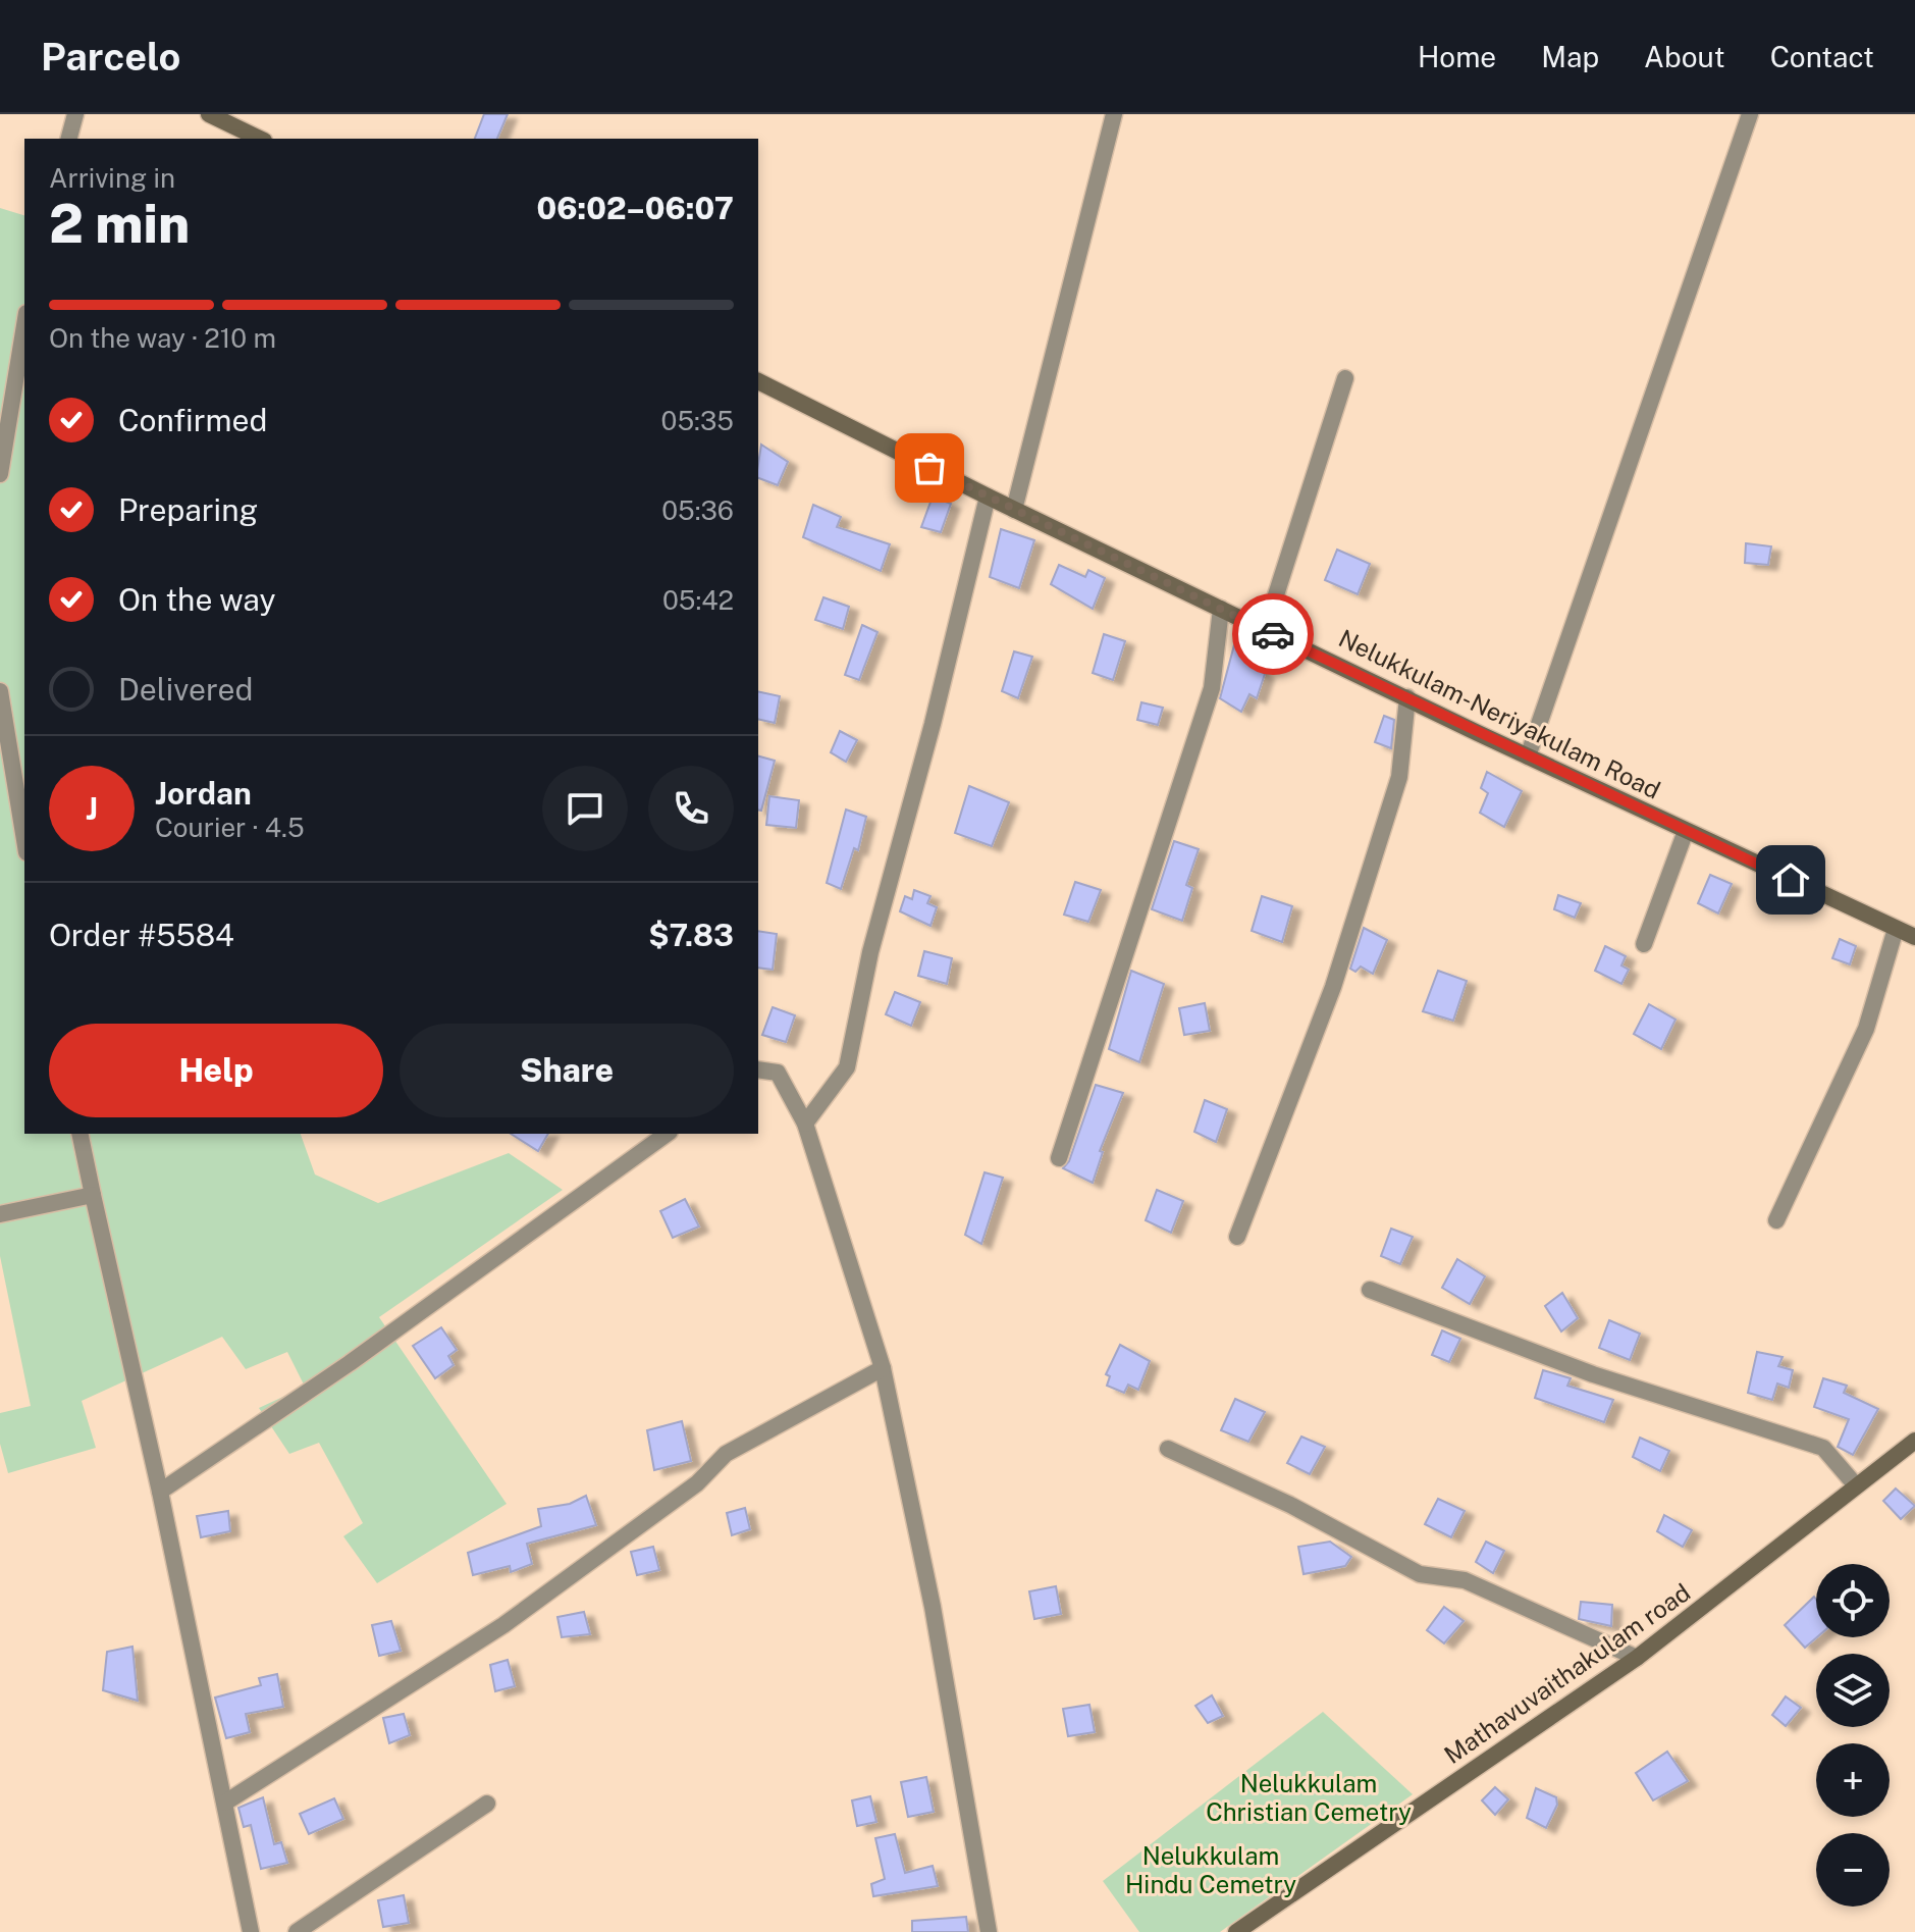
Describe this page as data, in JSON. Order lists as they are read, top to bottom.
{
  "streets": {
    "main road": ["Nelukkulam-Neriyakulam Road", "Mathavuvaithakulam road"]
  },
  "parks": ["Nelukkulam Christian Cemetry", "Nelukkulam Hindu Cemetry"],
  "page": {
    "header": "Parcelo",
    "nav": [
      "Home",
      "Map",
      "About",
      "Contact"
    ],
    "heading": ["2 min", "Arriving in", "06:02–06:07"],
    "panel": [
      "Jordan",
      "Courier · 4.5",
      "Order #5584",
      "$7.83"
    ],
    "bar": "On the way · 210 m",
    "list": [
      ["Confirmed", "05:35"],
      ["Preparing", "05:36"],
      ["On the way", "05:42"],
      "Delivered"
    ],
    "round": "J",
    "buttons": ["Help", "Share"],
    "map_buttons": ["+", "−"]
  }
}
